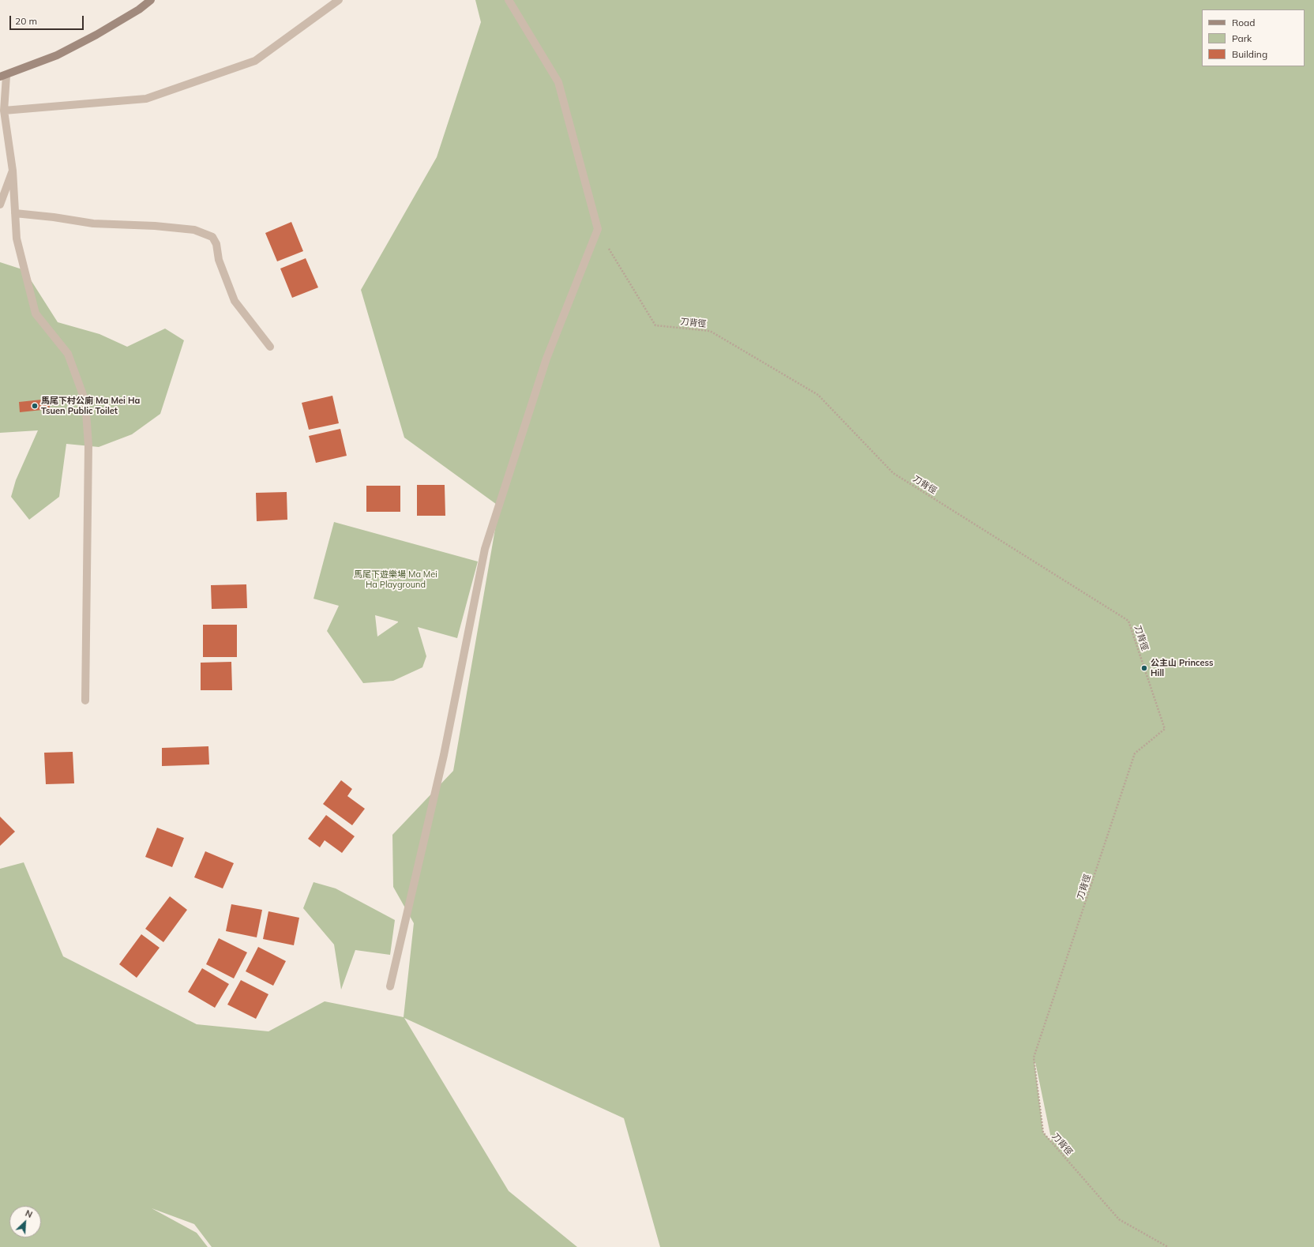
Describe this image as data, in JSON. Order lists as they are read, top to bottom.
{
  "streets": {
    "path": ["刀背徑"]
  },
  "parks": ["馬尾下遊樂場 Ma Mei Ha Playground"],
  "places": ["馬尾下村公廁 Ma Mei Ha Tsuen Public Toilet", "公主山 Princess Hill"],
  "legend": ["Road", "Park", "Building"],
  "scale_bar": "20 m",
  "north": "top right"
}
